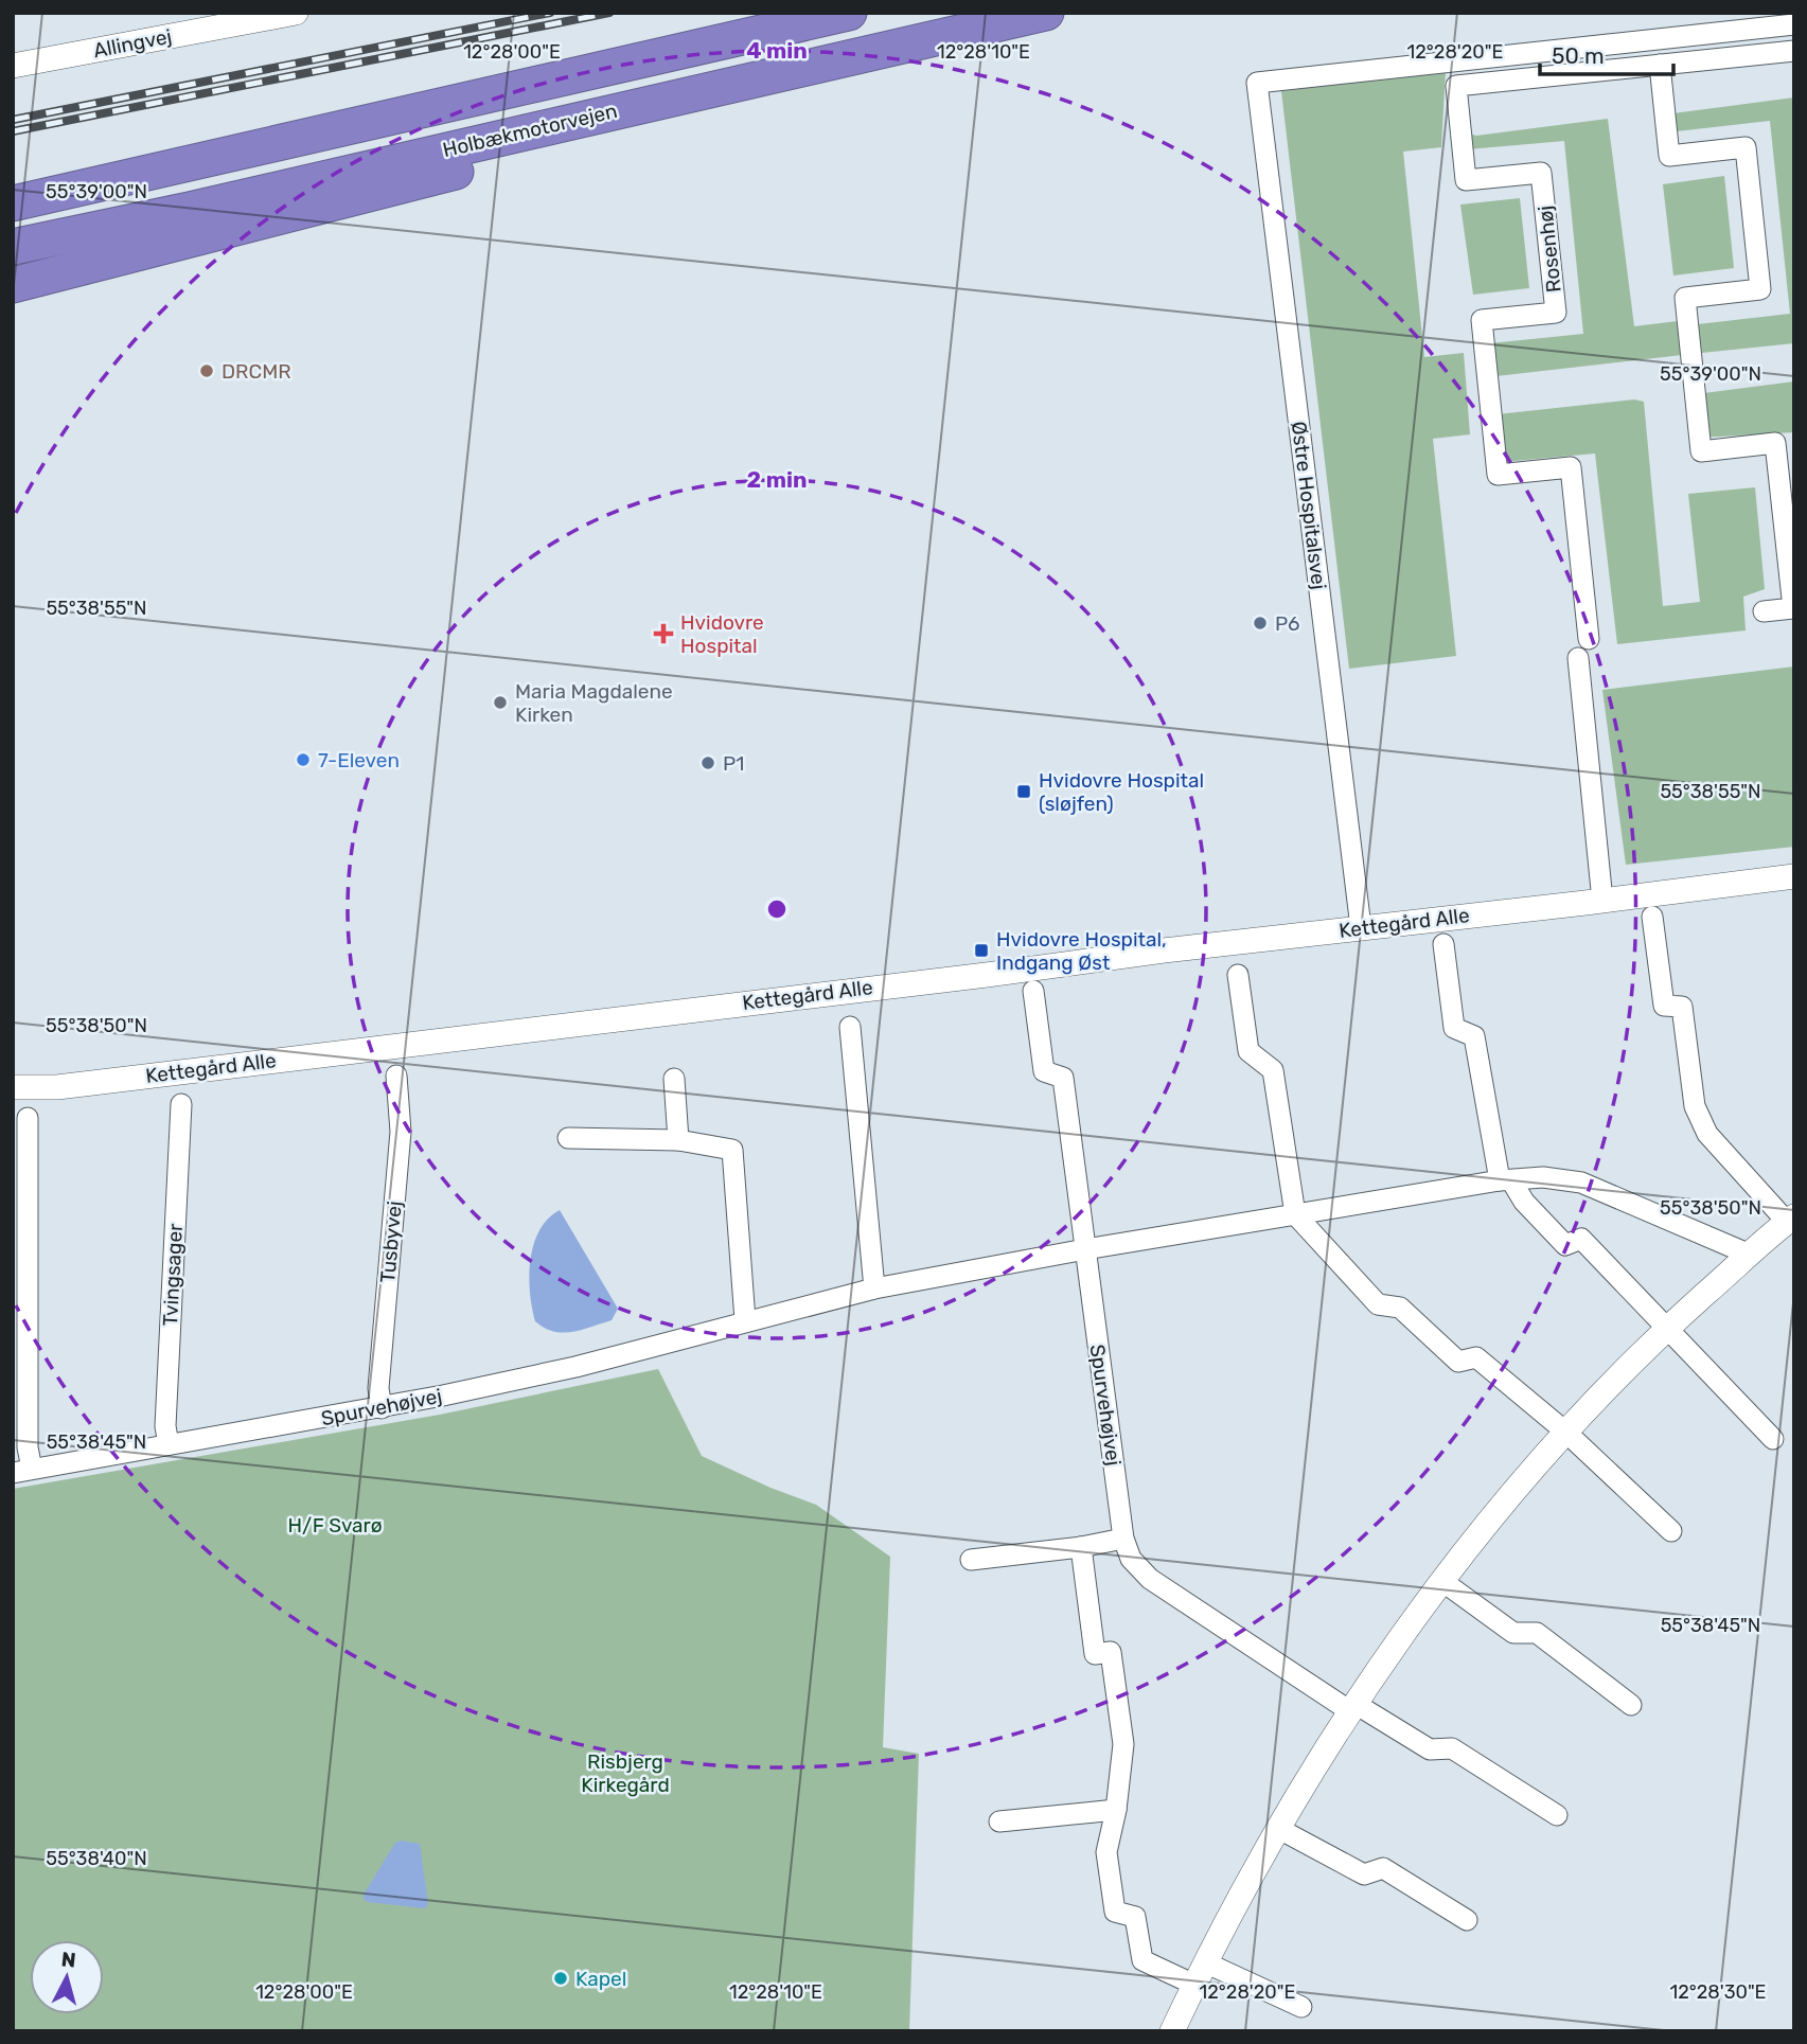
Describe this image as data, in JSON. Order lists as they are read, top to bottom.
{
  "streets": {
    "highway": ["Holbækmotorvejen"],
    "street": [
      "Allingvej",
      "Rosenhøj",
      "Østre Hospitalsvej",
      "Kettegård Alle",
      "Tusbyvej",
      "Tvingsager",
      "Spurvehøjvej"
    ]
  },
  "crossings": [
    ["Østre Hospitalsvej", "Kettegård Alle"],
    ["Tusbyvej", "Spurvehøjvej"],
    ["Tvingsager", "Spurvehøjvej"]
  ],
  "parks": ["H/F Svarø", "Risbjerg Kirkegård"],
  "places": {
    "other": [
      "DRCMR",
      "P6",
      "Maria Magdalene Kirken",
      "7-Eleven",
      "P1",
      "Kapel"
    ],
    "health": ["Hvidovre Hospital"],
    "transit": ["Hvidovre Hospital (sløjfen)", "Hvidovre Hospital, Indgang Øst"]
  },
  "scale_bar": "50 m",
  "north": "top",
  "coordinates": [
    "12°28'00\"E",
    "12°28'10\"E",
    "12°28'20\"E",
    "55°39'00\"N",
    "55°38'55\"N",
    "55°38'50\"N",
    "55°38'45\"N",
    "55°38'40\"N",
    "12°28'30\"E"
  ],
  "rings": ["4 min", "2 min"]
}
